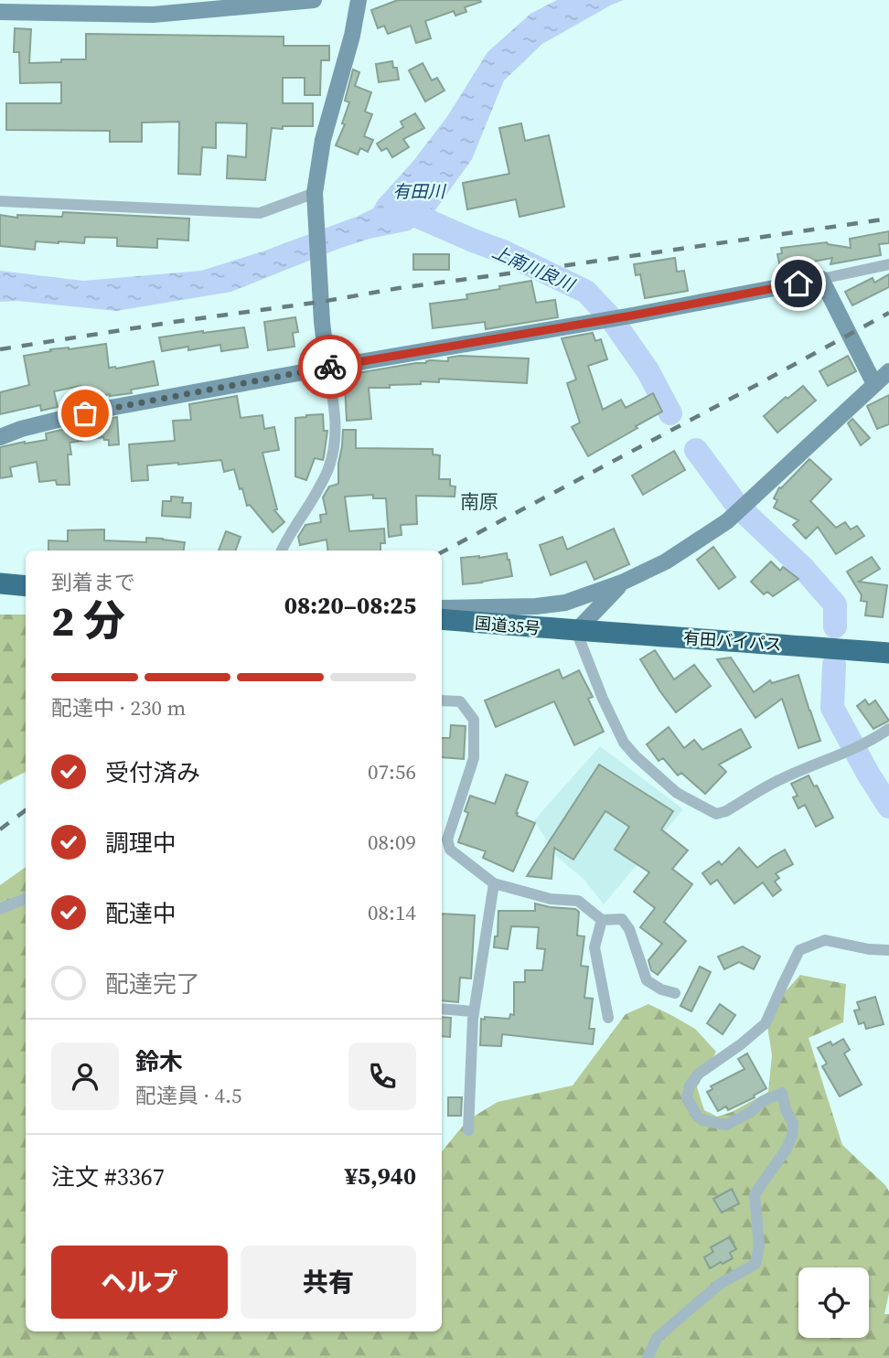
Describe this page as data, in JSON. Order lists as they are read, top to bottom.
{
  "streets": {
    "highway": ["国道35号", "有田バイパス"]
  },
  "crossings": [
    ["国道35号", "有田バイパス"]
  ],
  "districts": ["南原"],
  "water": ["有田川", "上南川良川"],
  "page": {
    "heading": ["2 分", "到着まで", "08:20–08:25"],
    "panel": [
      "鈴木",
      "配達員 · 4.5",
      "注文 #3367",
      "¥5,940"
    ],
    "bar": "配達中 · 230 m",
    "list": [
      ["受付済み", "07:56"],
      ["調理中", "08:09"],
      ["配達中", "08:14"],
      "配達完了"
    ],
    "buttons": ["ヘルプ", "共有"]
  }
}
